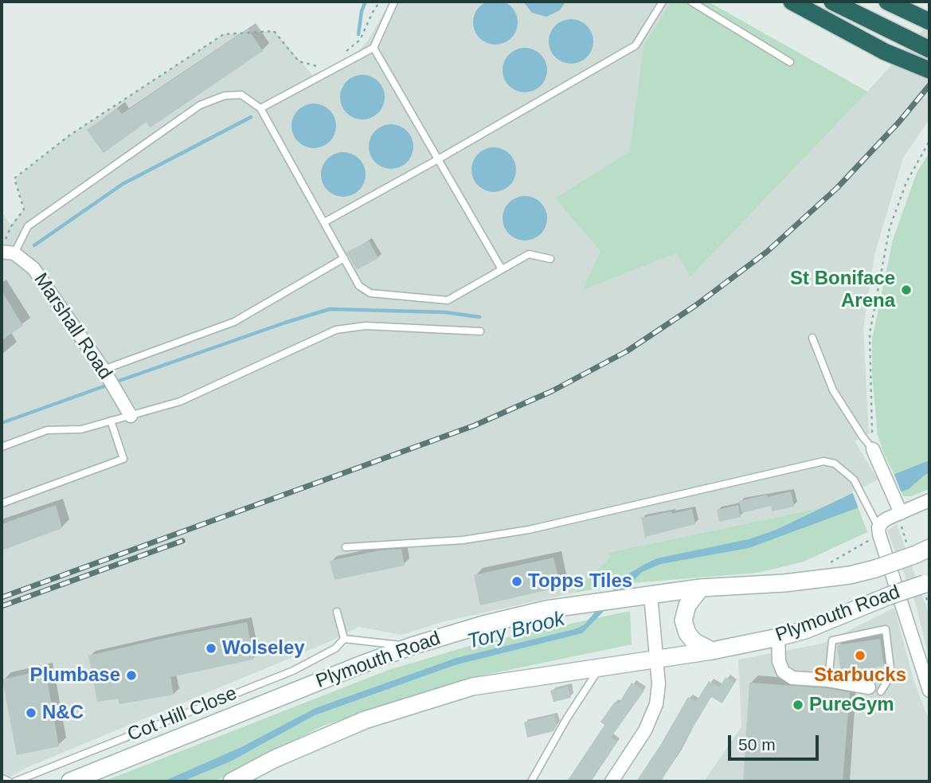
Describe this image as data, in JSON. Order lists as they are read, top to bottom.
{
  "streets": {
    "main road": ["Plymouth Road"],
    "street": ["Marshall Road"],
    "lane": ["Cot Hill Close"]
  },
  "water": ["Tory Brook"],
  "places": [
    "St Boniface Arena",
    "Topps Tiles",
    "Wolseley",
    "Starbucks",
    "Plumbase",
    "PureGym",
    "N&C"
  ],
  "scale_bar": "50 m"
}
